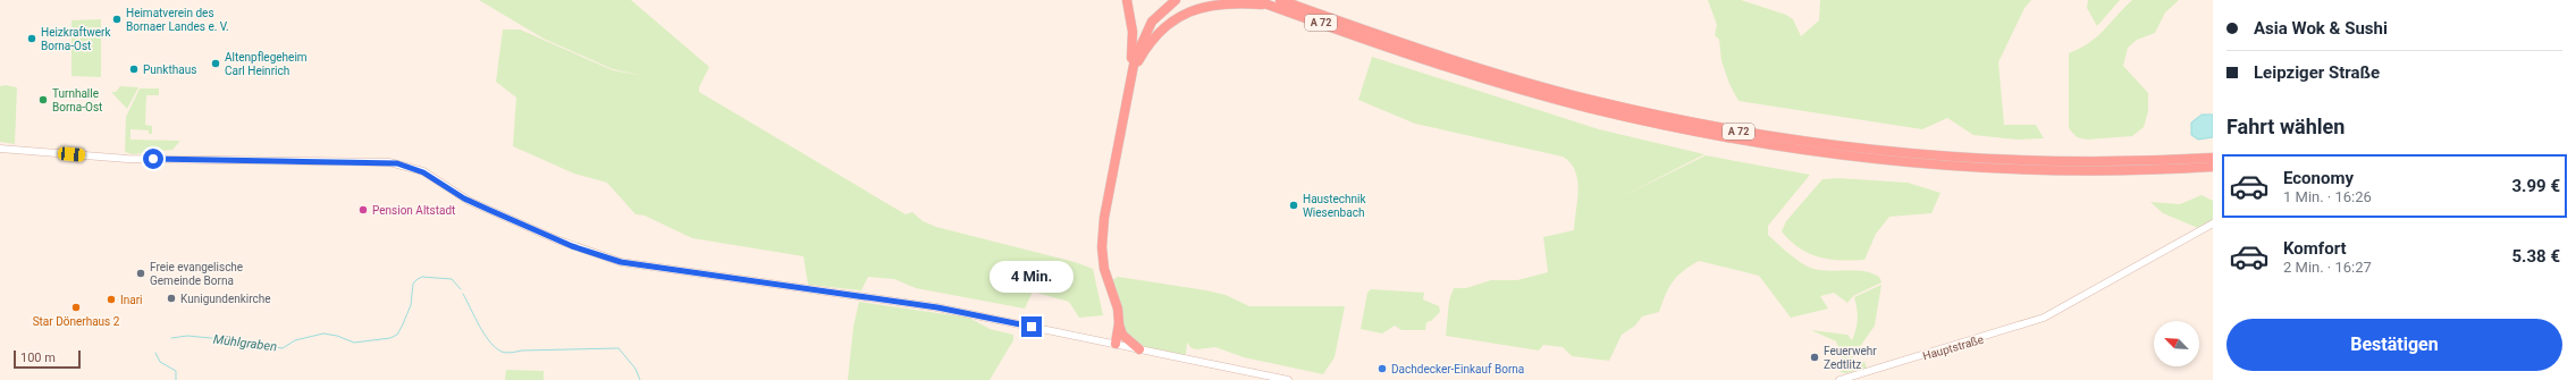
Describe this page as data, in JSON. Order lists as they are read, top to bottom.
{
  "streets": {
    "highway": ["A 72"],
    "street": ["Hauptstraße"]
  },
  "water": ["Mühlgraben"],
  "places": [
    "Heimatverein des Bornaer Landes e. V.",
    "Heizkraftwerk Borna-Ost",
    "Altenpflegeheim Carl Heinrich",
    "Punkthaus",
    "Turnhalle Borna-Ost",
    "Haustechnik Wiesenbach",
    "Pension Altstadt",
    "Freie evangelische Gemeinde Borna",
    "Kunigundenkirche",
    "Inari",
    "Star Dönerhaus 2",
    "Feuerwehr Zedtlitz",
    "Dachdecker-Einkauf Borna"
  ],
  "scale_bar": "100 m",
  "north": "top left",
  "page": {
    "banner": ["Asia Wok & Sushi", "Leipziger Straße"],
    "heading": "Fahrt wählen",
    "list": [
      {
        "name": "Economy",
        "note": "1 Min. · 16:26",
        "value": "3.99 €"
      },
      {
        "name": "Komfort",
        "note": "2 Min. · 16:27",
        "value": "5.38 €"
      }
    ],
    "bubble": "4 Min.",
    "buttons": "Bestätigen",
    "scale": "100 m"
  }
}
